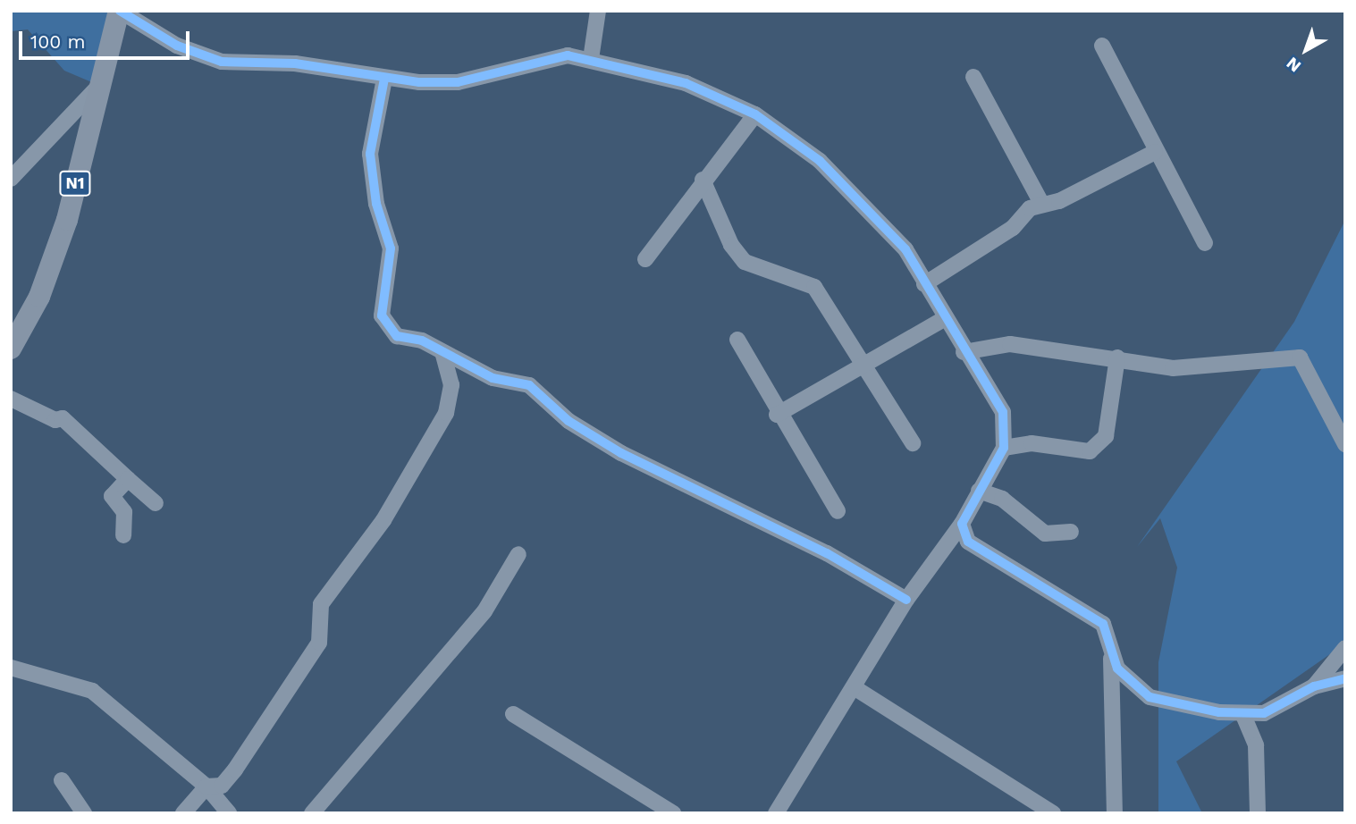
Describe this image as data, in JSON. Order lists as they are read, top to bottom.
{
  "streets": {
    "highway": ["N1"]
  },
  "scale_bar": "100 m",
  "north": "bottom left"
}
